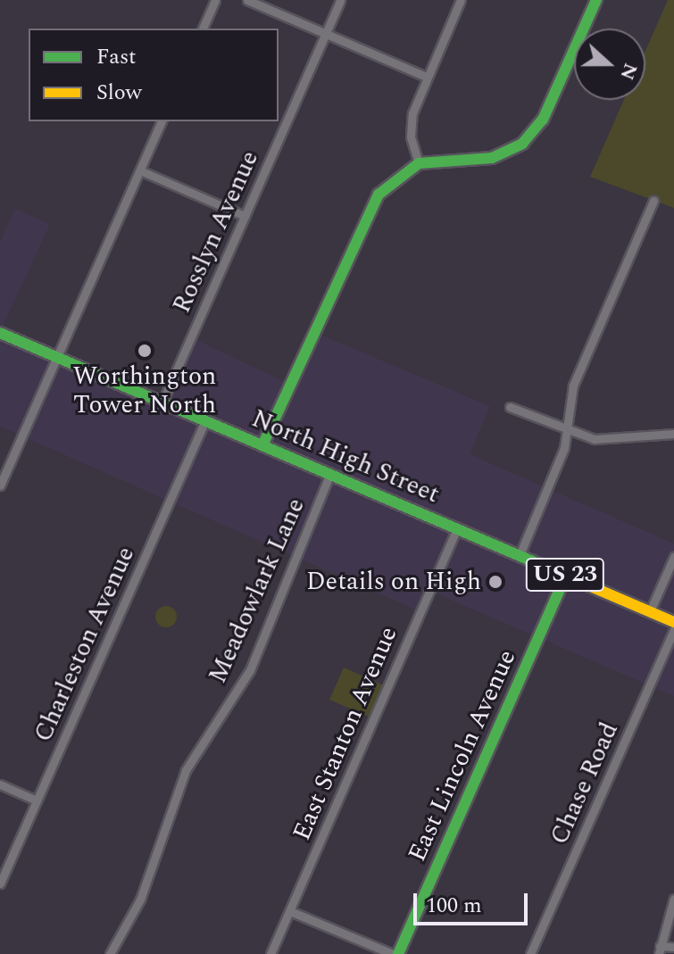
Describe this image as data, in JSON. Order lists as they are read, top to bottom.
{
  "streets": {
    "main road": ["North High Street", "US 23", "East Lincoln Avenue"],
    "street": [
      "Rosslyn Avenue",
      "Meadowlark Lane",
      "Charleston Avenue",
      "East Stanton Avenue",
      "Chase Road"
    ]
  },
  "crossings": [
    ["Rosslyn Avenue", "North High Street"],
    ["North High Street", "Meadowlark Lane"],
    ["North High Street", "Charleston Avenue"],
    ["North High Street", "East Stanton Avenue"],
    ["North High Street", "East Lincoln Avenue"]
  ],
  "places": ["Worthington Tower North", "Details on High"],
  "legend": ["Fast", "Slow"],
  "scale_bar": "100 m",
  "north": "right"
}
